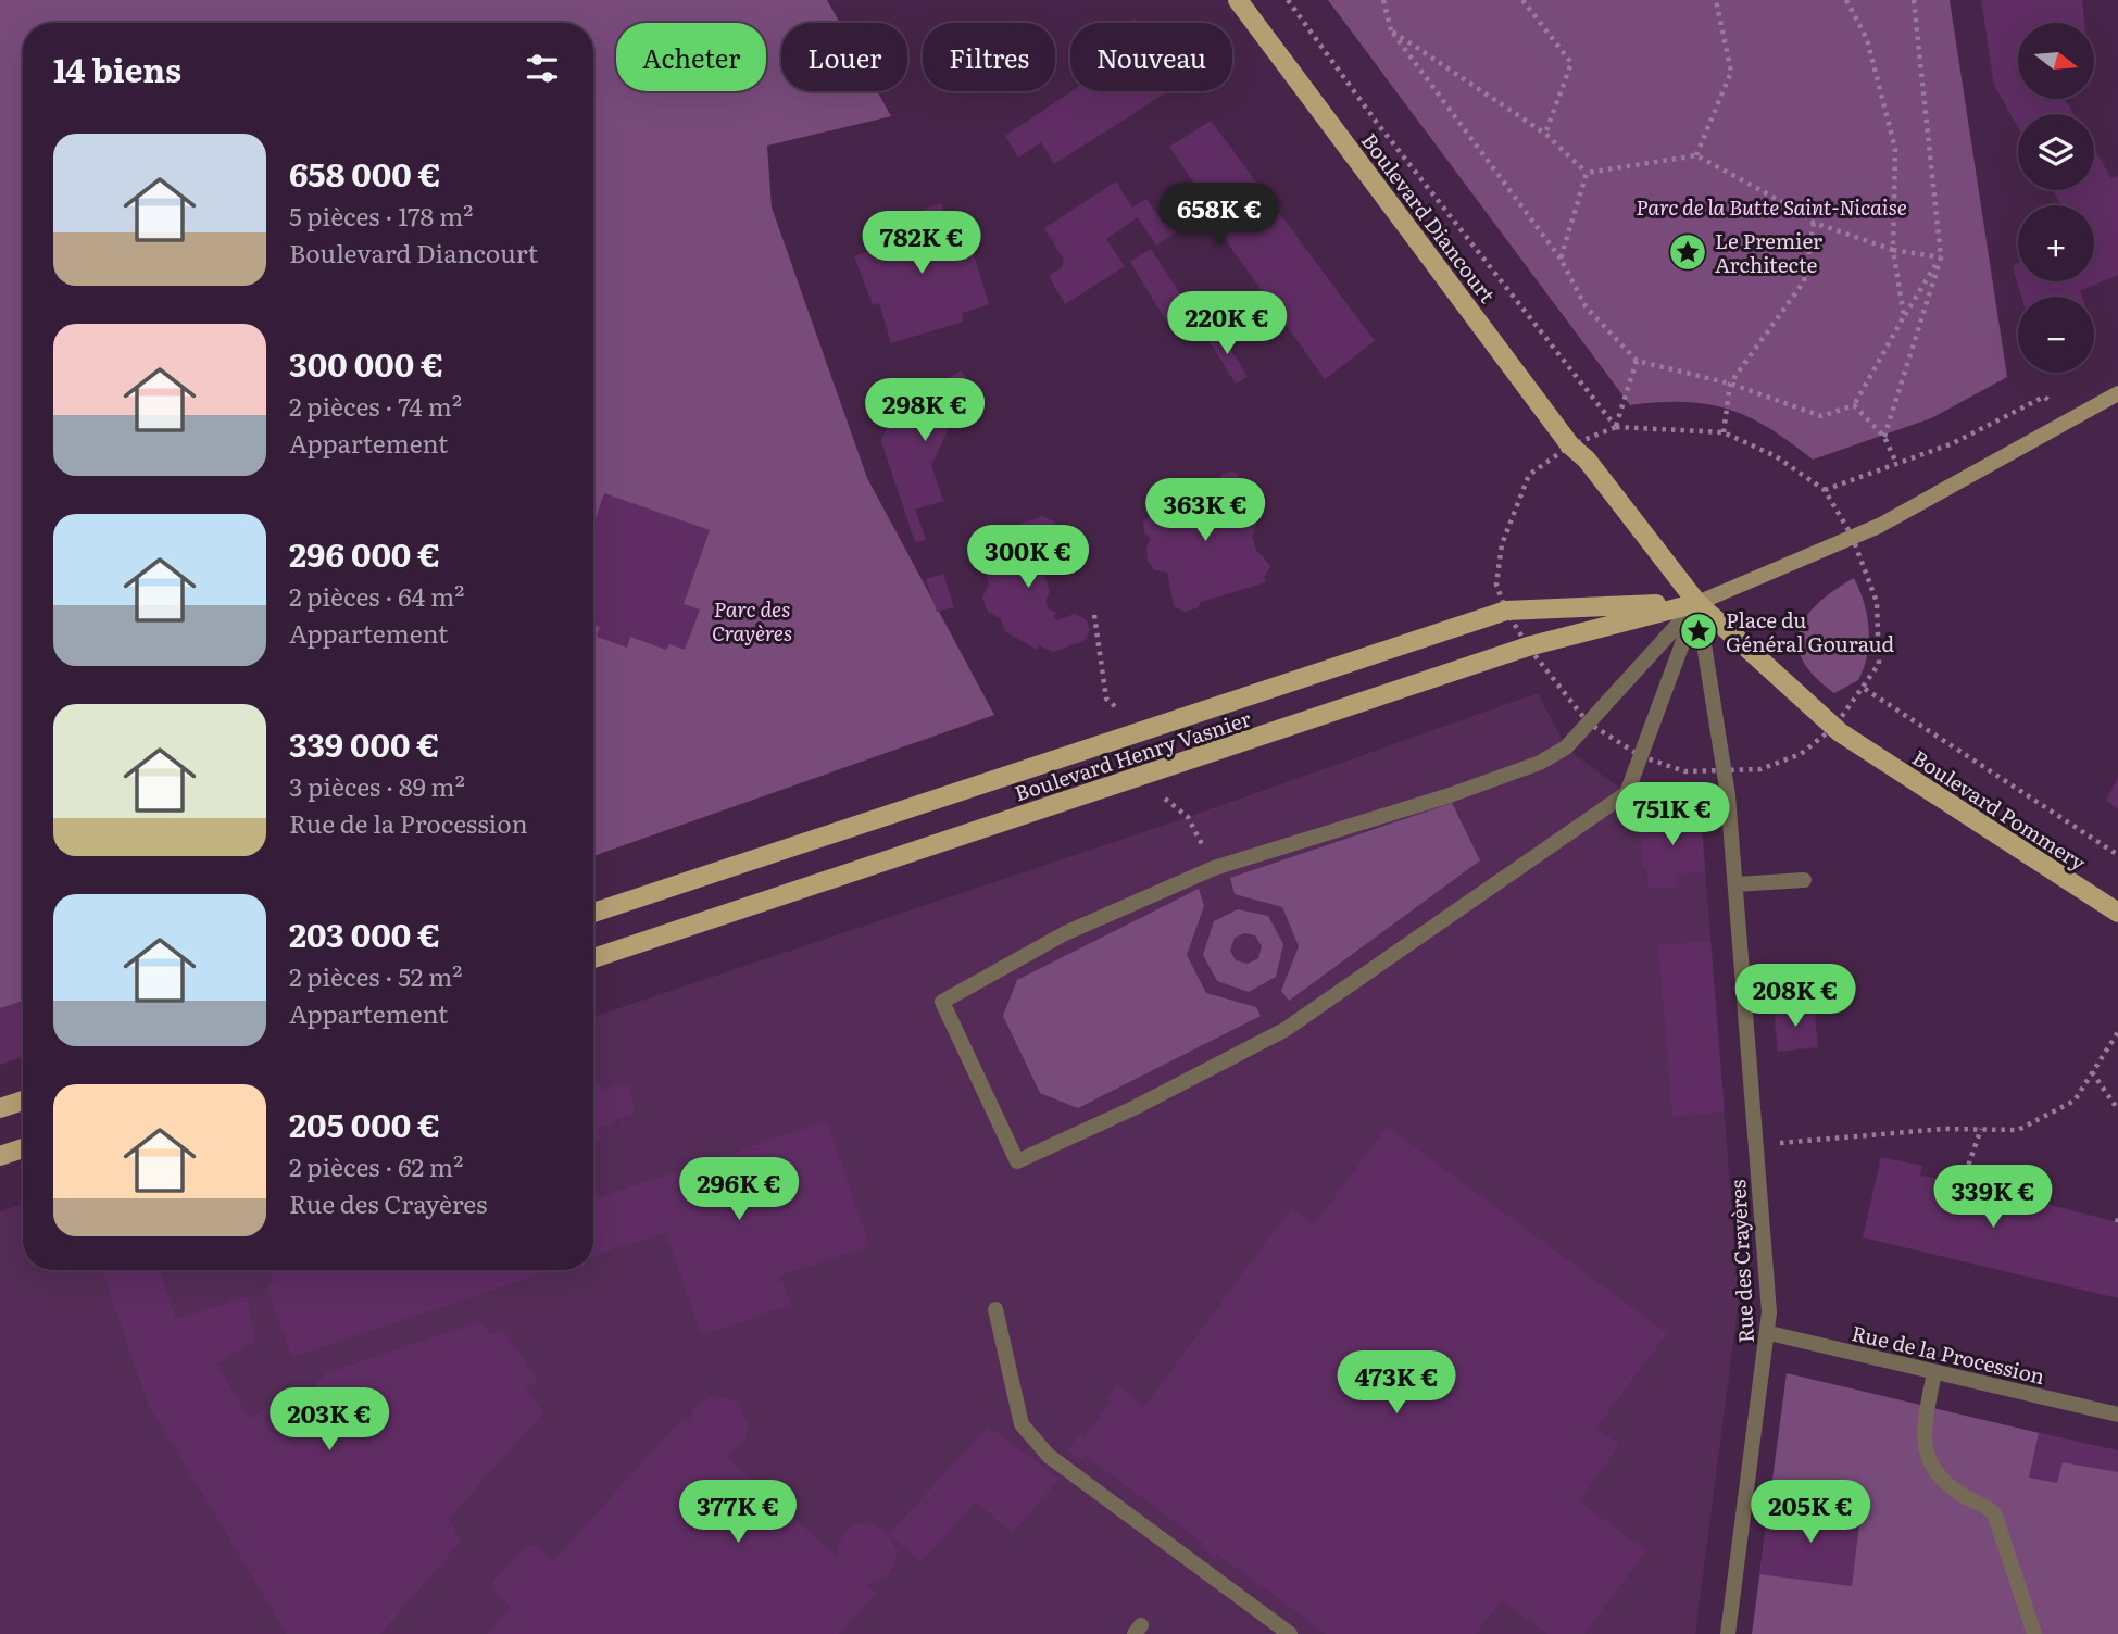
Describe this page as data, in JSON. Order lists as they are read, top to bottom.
{
  "streets": {
    "main road": ["Boulevard Diancourt", "Boulevard Henry Vasnier", "Boulevard Pommery"],
    "street": ["Rue des Crayères", "Rue de la Procession"]
  },
  "crossings": [
    ["Boulevard Diancourt", "Boulevard Henry Vasnier"],
    ["Rue des Crayères", "Rue de la Procession"]
  ],
  "parks": ["Parc de la Butte Saint-Nicaise", "Parc des Crayères"],
  "places": {
    "place": ["Le Premier Architecte", "Place du Général Gouraud"]
  },
  "north": "right",
  "page": {
    "map_buttons": ["+", "−"],
    "chip": [
      "Acheter",
      "Louer",
      "Filtres",
      "Nouveau"
    ],
    "heading": "14 biens",
    "list": [
      {
        "name": "658 000 €",
        "note": "5 pièces · 178 m² · Boulevard Diancourt"
      },
      {
        "name": "300 000 €",
        "note": "2 pièces · 74 m² · Appartement"
      },
      {
        "name": "296 000 €",
        "note": "2 pièces · 64 m² · Appartement"
      },
      {
        "name": "339 000 €",
        "note": "3 pièces · 89 m² · Rue de la Procession"
      },
      {
        "name": "203 000 €",
        "note": "2 pièces · 52 m² · Appartement"
      },
      {
        "name": "205 000 €",
        "note": "2 pièces · 62 m² · Rue des Crayères"
      }
    ],
    "price": [
      "658K €",
      "782K €",
      "220K €",
      "298K €",
      "363K €",
      "300K €",
      "751K €",
      "208K €",
      "296K €",
      "339K €",
      "473K €",
      "203K €",
      "377K €",
      "205K €"
    ]
  }
}
